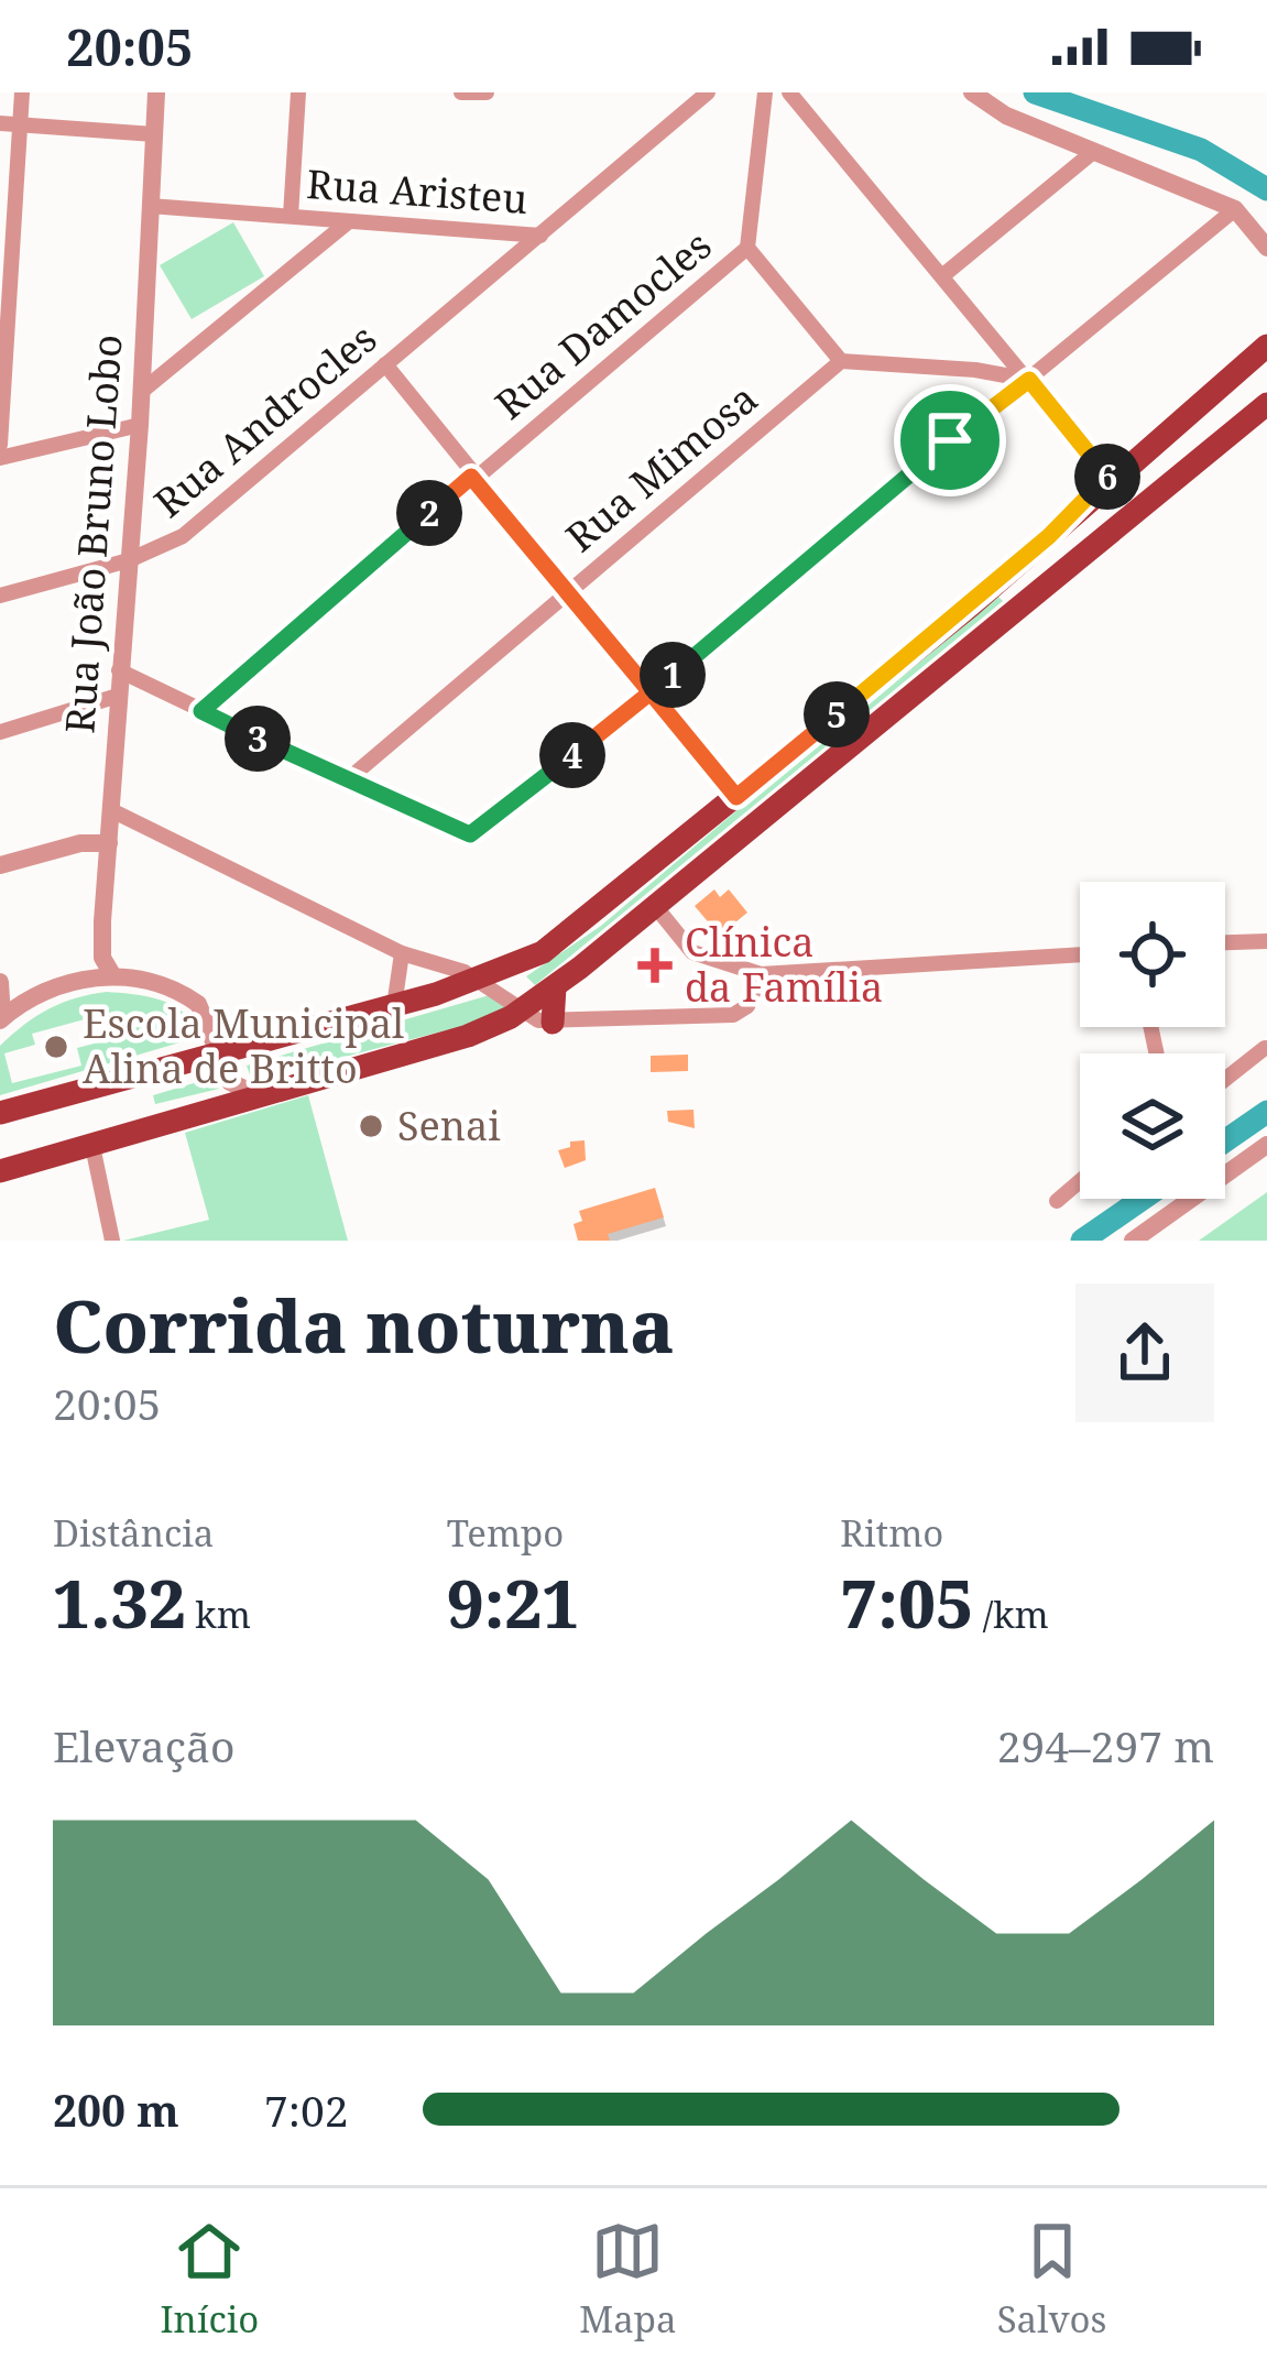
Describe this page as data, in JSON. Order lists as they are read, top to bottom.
{
  "streets": {
    "street": [
      "Rua Aristeu",
      "Rua Damocles",
      "Rua Androcles",
      "Rua Mimosa",
      "Rua João Bruno Lobo"
    ]
  },
  "crossings": [
    ["Rua Aristeu", "Rua Androcles"],
    ["Rua Aristeu", "Rua João Bruno Lobo"],
    ["Rua Androcles", "Rua João Bruno Lobo"]
  ],
  "places": {
    "health": ["Clínica da Família"],
    "other": ["Escola Municipal Alina de Britto", "Senai"]
  },
  "page": {
    "status": "20:05",
    "pins": [
      "6",
      "2",
      "1",
      "5",
      "3",
      "4"
    ],
    "heading": ["Corrida noturna", "20:05"],
    "stats": [
      ["Distância", "1.32 km"],
      ["Tempo", "9:21"],
      ["Ritmo", "7:05 /km"]
    ],
    "chart": ["Elevação", "294–297 m"],
    "list": [
      {
        "name": "200 m",
        "note": "7:02"
      }
    ],
    "tabs": ["Início", "Mapa", "Salvos"]
  }
}
